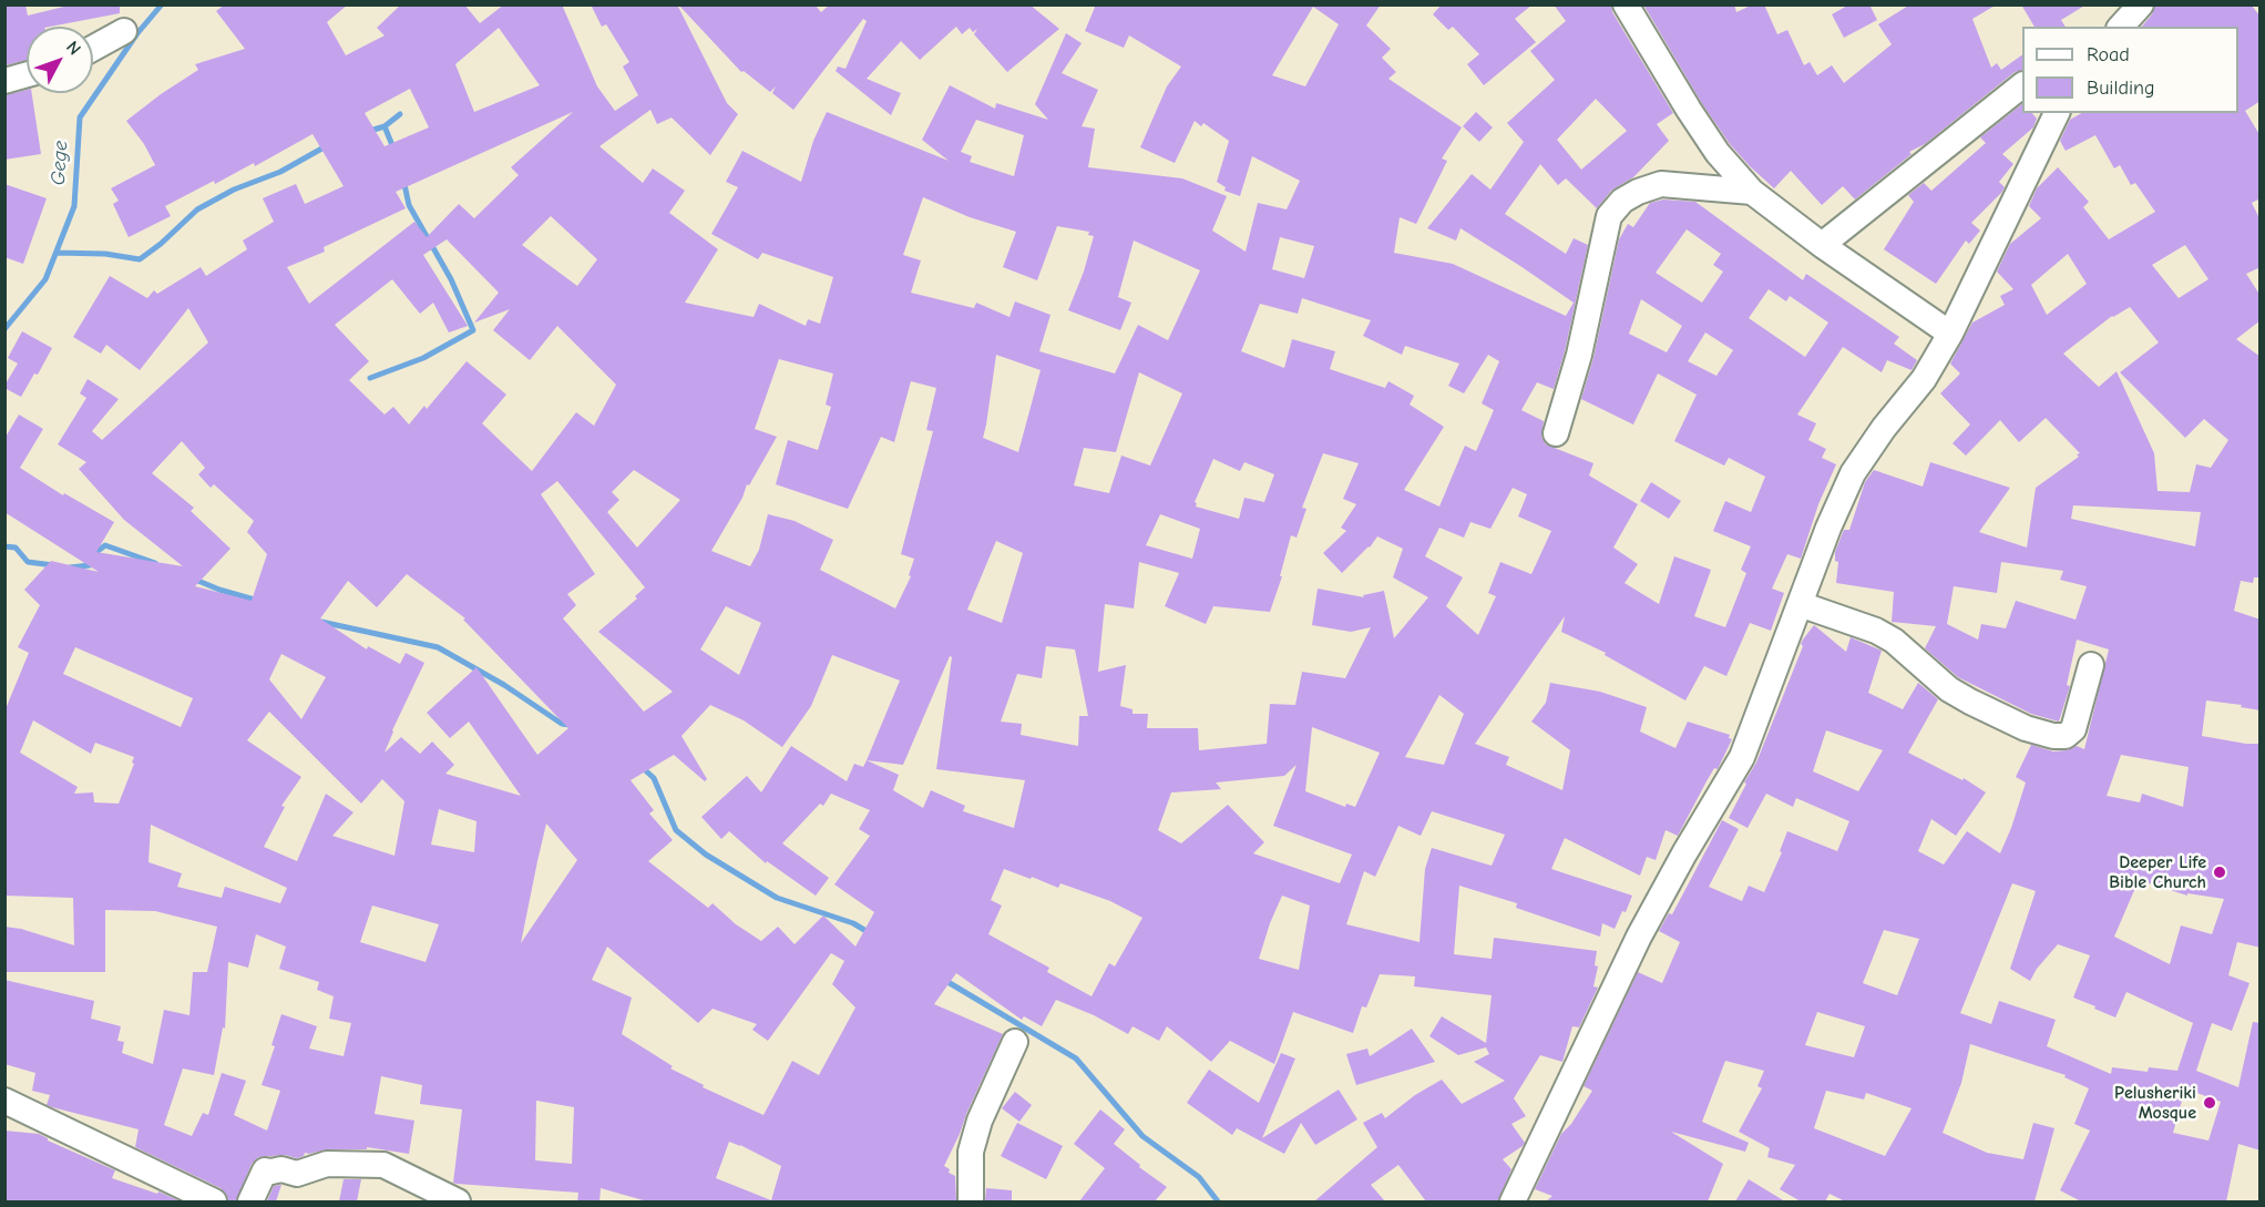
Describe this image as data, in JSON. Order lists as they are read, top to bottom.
{
  "water": ["Gege"],
  "places": ["Deeper Life Bible Church", "Pelusheriki Mosque"],
  "legend": ["Road", "Building"],
  "north": "top right"
}
